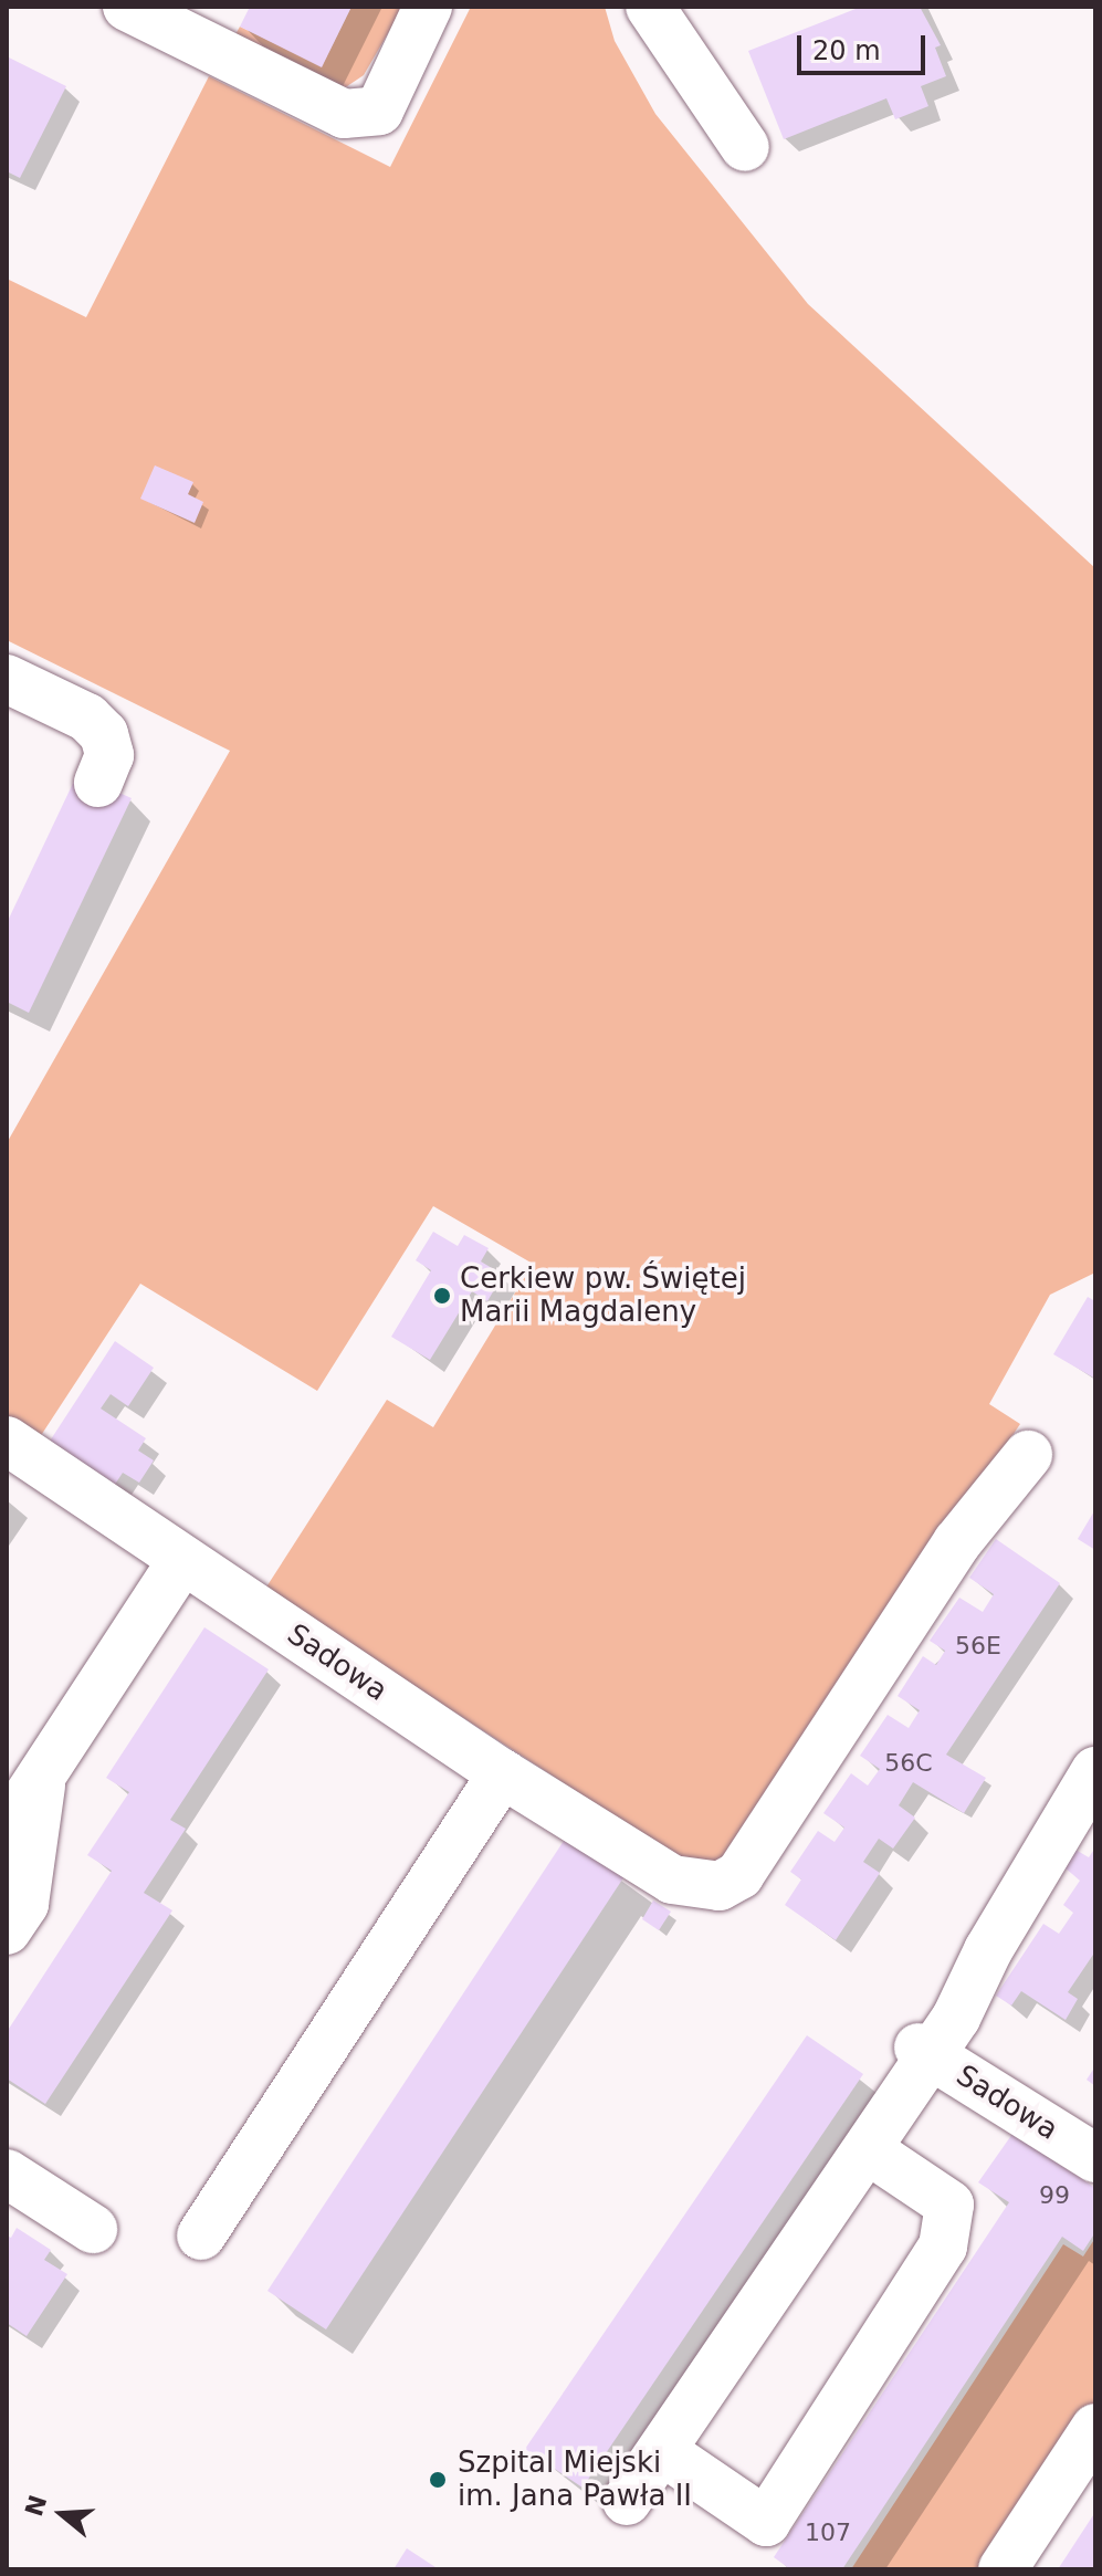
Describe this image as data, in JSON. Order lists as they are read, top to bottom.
{
  "streets": {
    "street": ["Sadowa"]
  },
  "places": ["Cerkiew pw. Świętej Marii Magdaleny", "Szpital Miejski im. Jana Pawła II"],
  "house_numbers": [
    "56E",
    "56C",
    "99",
    "107"
  ],
  "scale_bar": "20 m",
  "north": "left"
}
